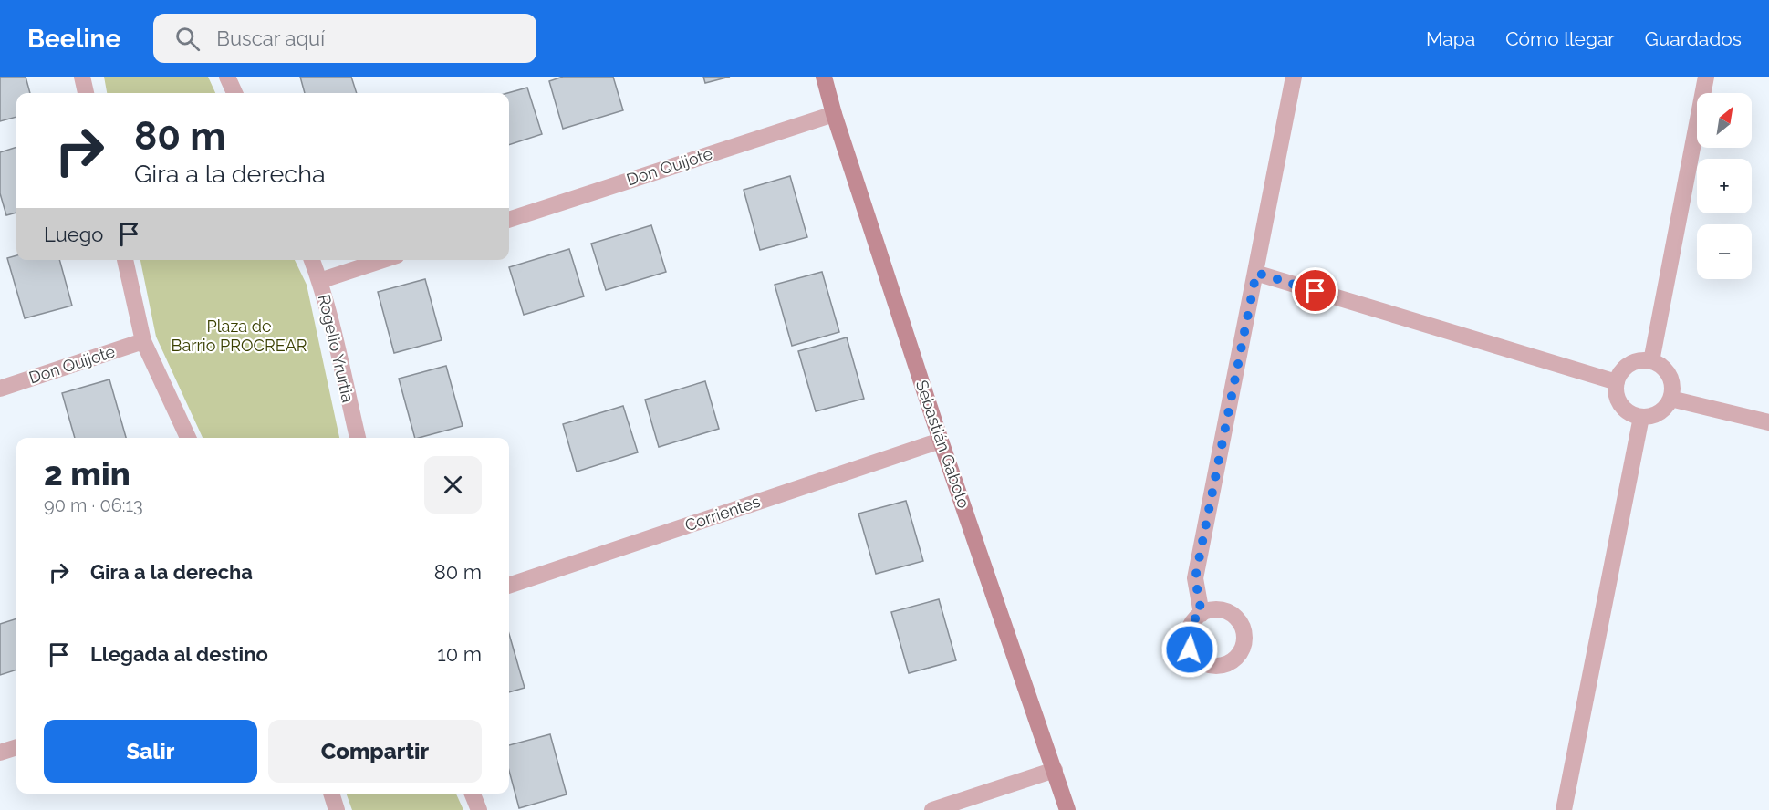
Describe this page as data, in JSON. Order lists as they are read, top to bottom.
{
  "streets": {
    "street": [
      "Don Quijote",
      "Rogelio Yrurtia",
      "Sebastián Gaboto",
      "Corrientes"
    ]
  },
  "crossings": [
    ["Don Quijote", "Sebastián Gaboto"],
    ["Sebastián Gaboto", "Corrientes"]
  ],
  "parks": ["Plaza de Barrio PROCREAR"],
  "north": "top right",
  "page": {
    "header": "Beeline",
    "search": "Buscar aquí",
    "nav": ["Mapa", "Cómo llegar", "Guardados"],
    "map_buttons": ["+", "−"],
    "turn": ["80 m", "Gira a la derecha"],
    "then": "Luego",
    "heading": ["2 min", "90 m · 06:13"],
    "list": [
      {
        "name": "Gira a la derecha",
        "value": "80 m"
      },
      {
        "name": "Llegada al destino",
        "value": "10 m"
      }
    ],
    "buttons": ["Salir", "Compartir"]
  }
}
